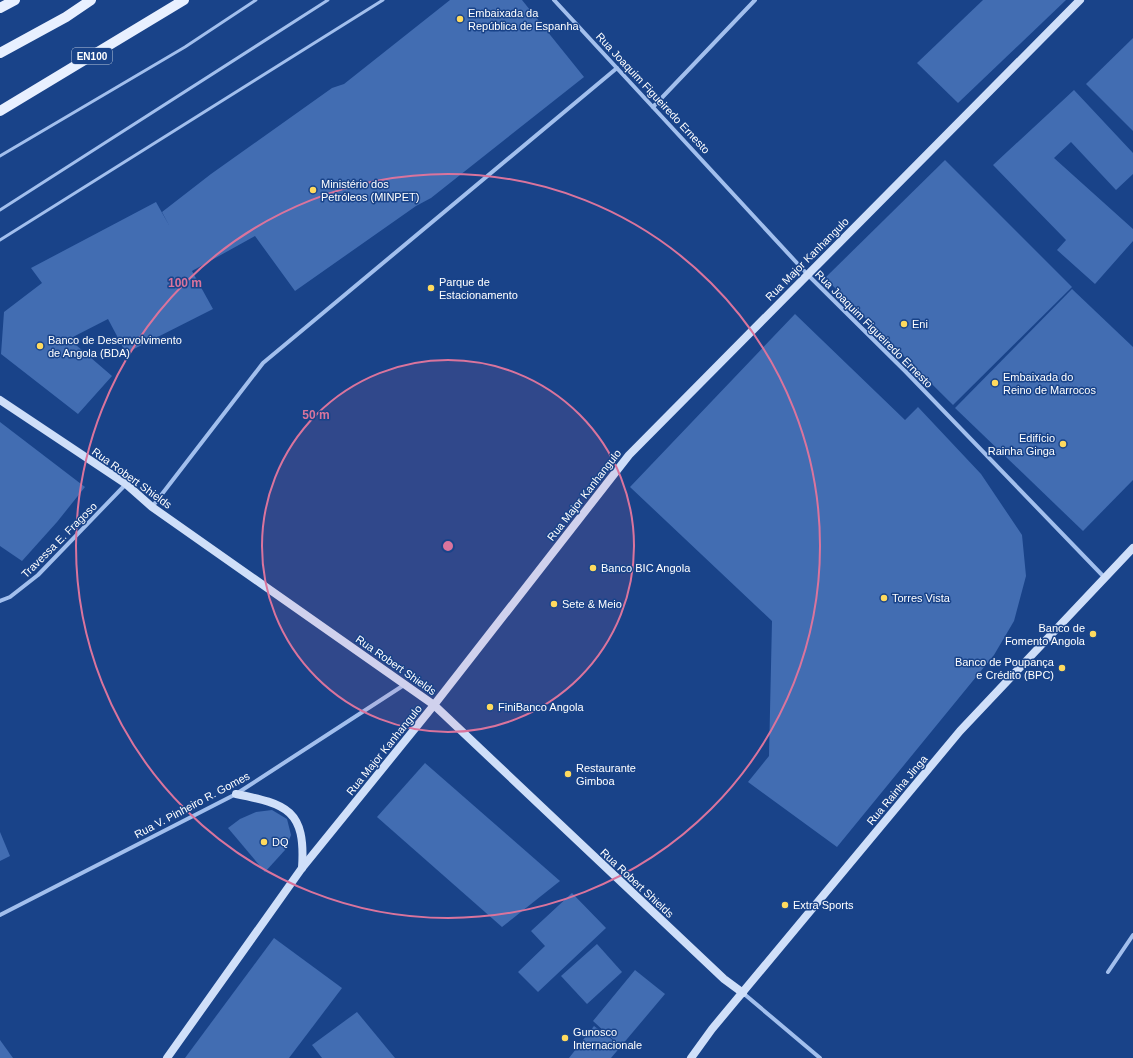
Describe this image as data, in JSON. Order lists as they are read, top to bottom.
{
  "streets": {
    "main road": ["EN100"],
    "street": [
      "Rua Joaquim Figueiredo Ernesto",
      "Rua Major Kanhangulo",
      "Rua Robert Shields",
      "Travessa E. Fragoso",
      "Rua Rainha Jinga",
      "Rua V. Pinheiro R. Gomes"
    ]
  },
  "crossings": [
    ["Rua Joaquim Figueiredo Ernesto", "Rua Major Kanhangulo"],
    ["Rua Joaquim Figueiredo Ernesto", "Rua Rainha Jinga"],
    ["Rua Major Kanhangulo", "Rua Robert Shields"],
    ["Rua Robert Shields", "Travessa E. Fragoso"],
    ["Rua Robert Shields", "Rua Rainha Jinga"],
    ["Rua Robert Shields", "Rua V. Pinheiro R. Gomes"]
  ],
  "places": [
    "Embaixada da República de Espanha",
    "Ministério dos Petróleos (MINPET)",
    "Parque de Estacionamento",
    "Eni",
    "Banco de Desenvolvimento de Angola (BDA)",
    "Embaixada do Reino de Marrocos",
    "Edifício Rainha Ginga",
    "Banco BIC Angola",
    "Torres Vista",
    "Sete & Meio",
    "Banco de Fomento Angola",
    "Banco de Poupança e Crédito (BPC)",
    "FiniBanco Angola",
    "Restaurante Gimboa",
    "DQ",
    "Extra Sports",
    "Gunosco Internacionale"
  ],
  "rings": ["100 m", "50 m"]
}
